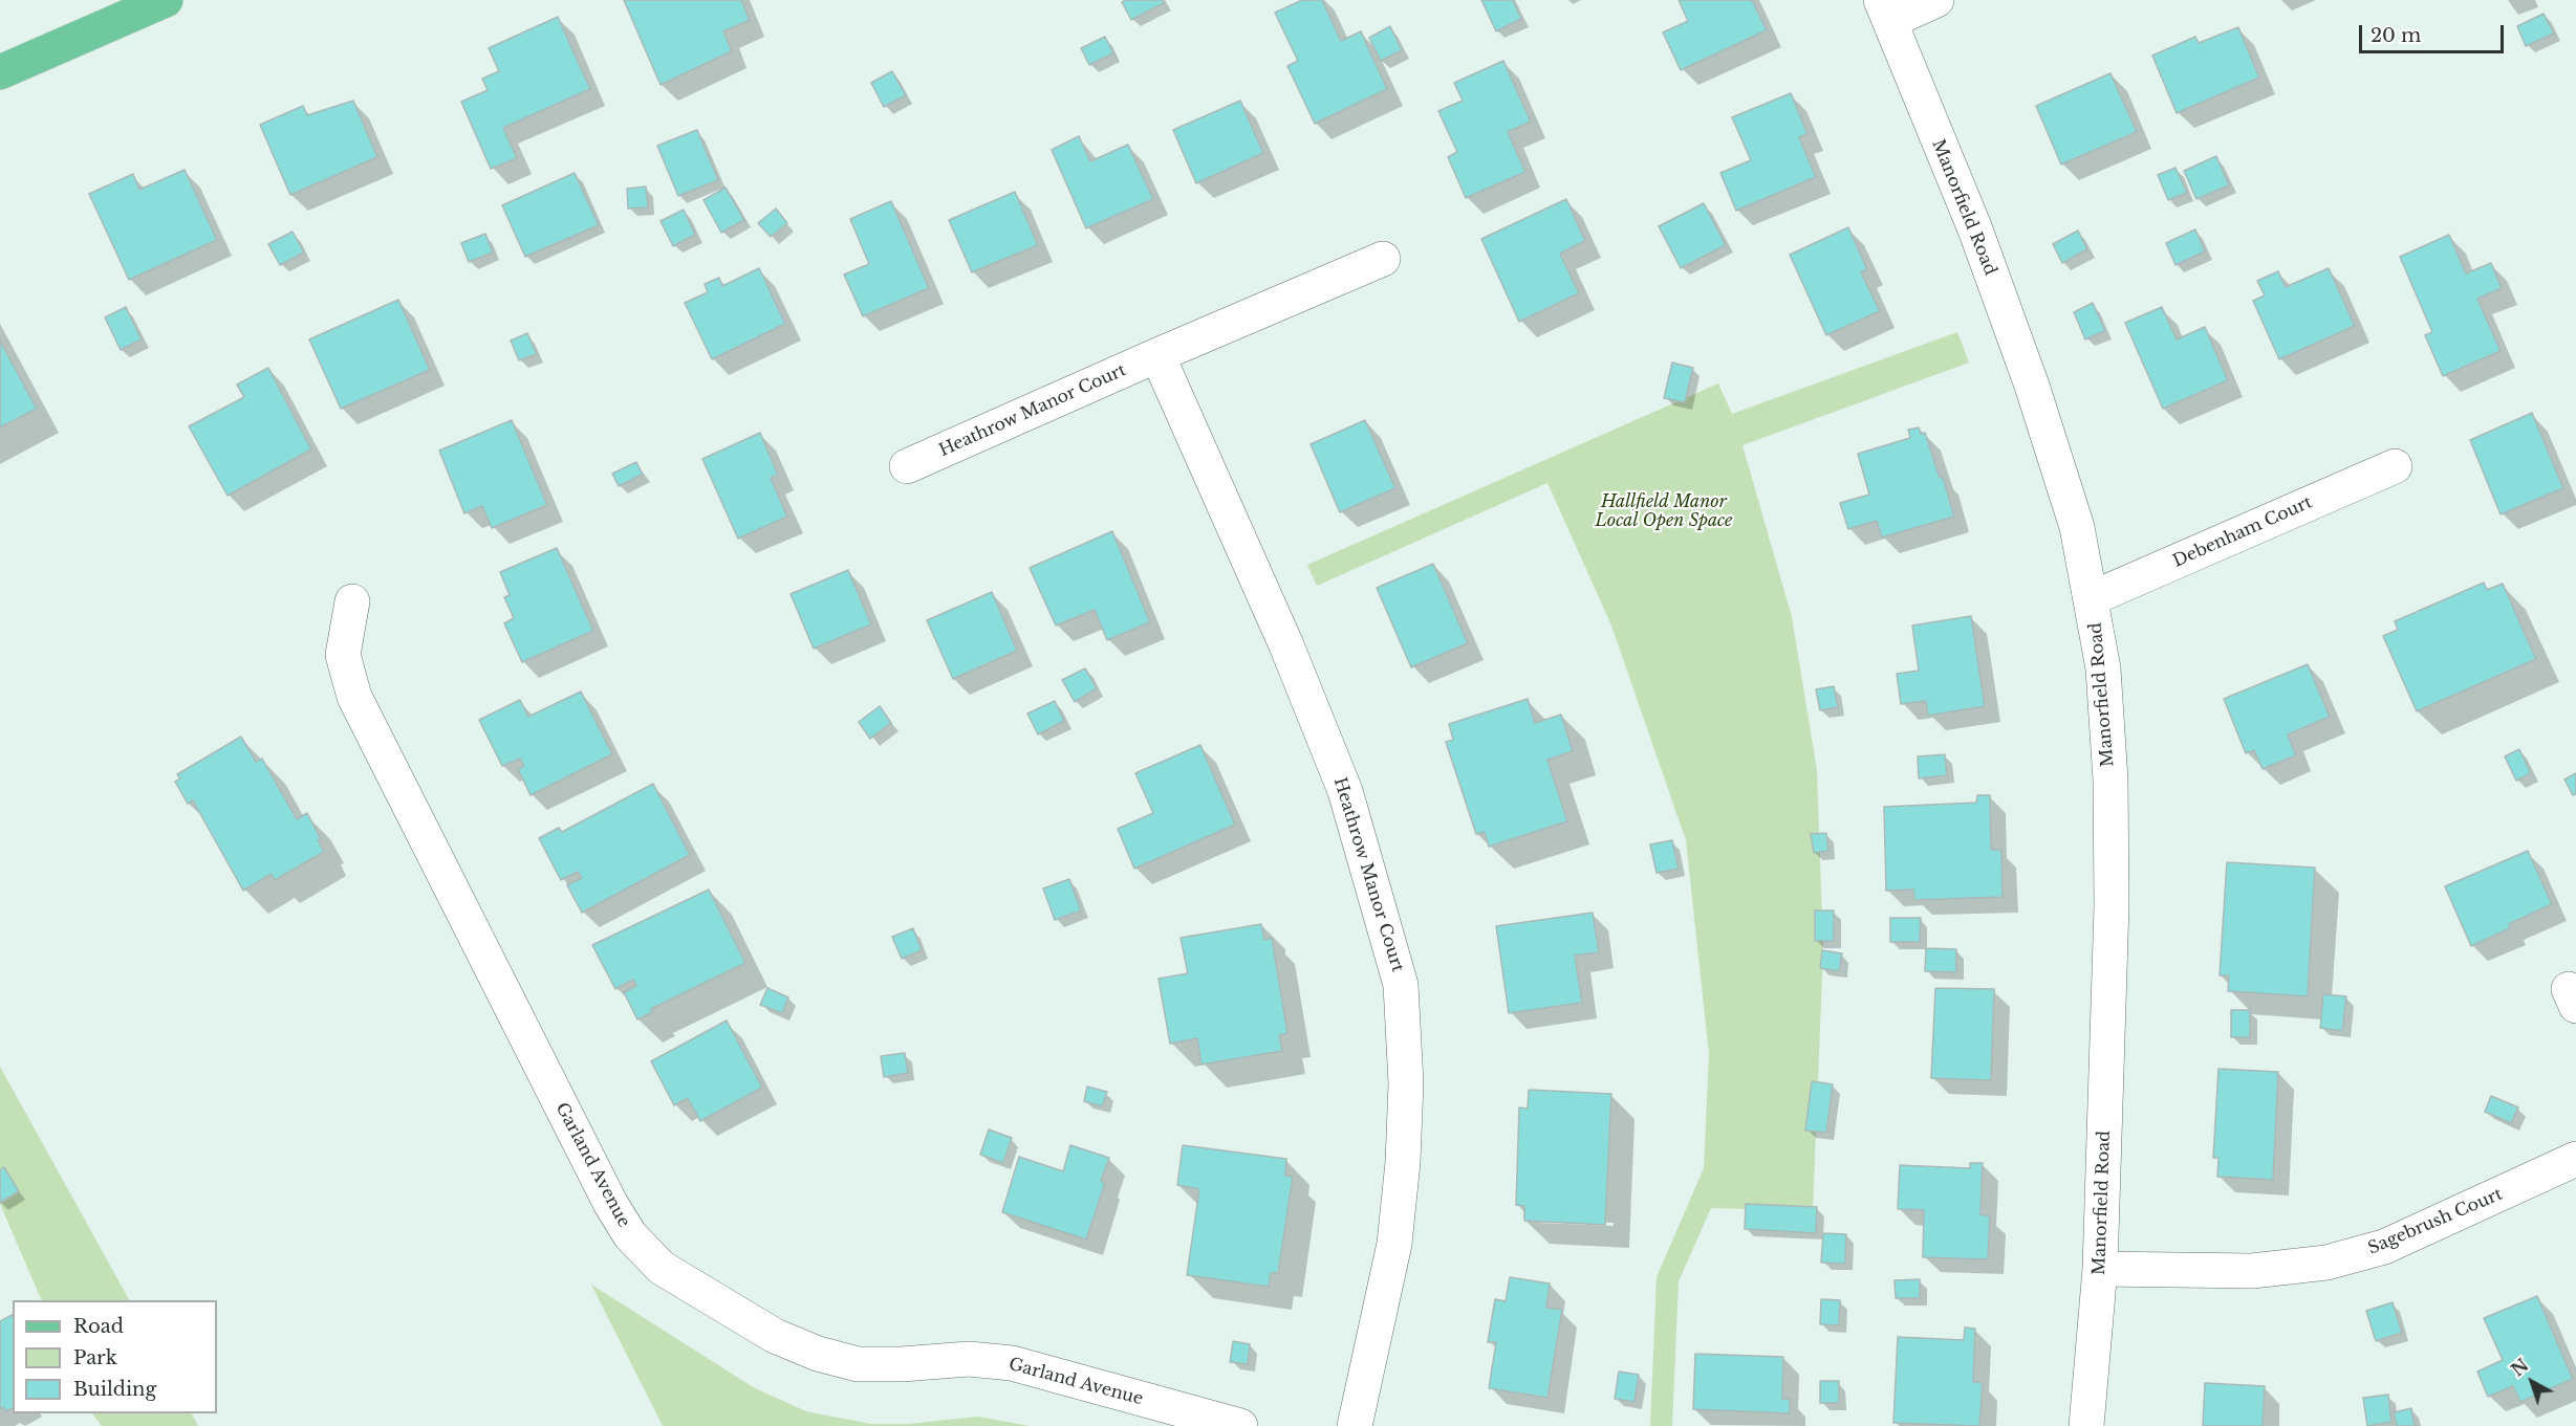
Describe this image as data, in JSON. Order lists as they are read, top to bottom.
{
  "streets": {
    "street": [
      "Manorfield Road",
      "Heathrow Manor Court",
      "Debenham Court",
      "Garland Avenue",
      "Sagebrush Court"
    ]
  },
  "crossings": [
    ["Manorfield Road", "Debenham Court"],
    ["Manorfield Road", "Sagebrush Court"]
  ],
  "parks": ["Hallfield Manor Local Open Space"],
  "legend": ["Road", "Park", "Building"],
  "scale_bar": "20 m",
  "north": "top left"
}
